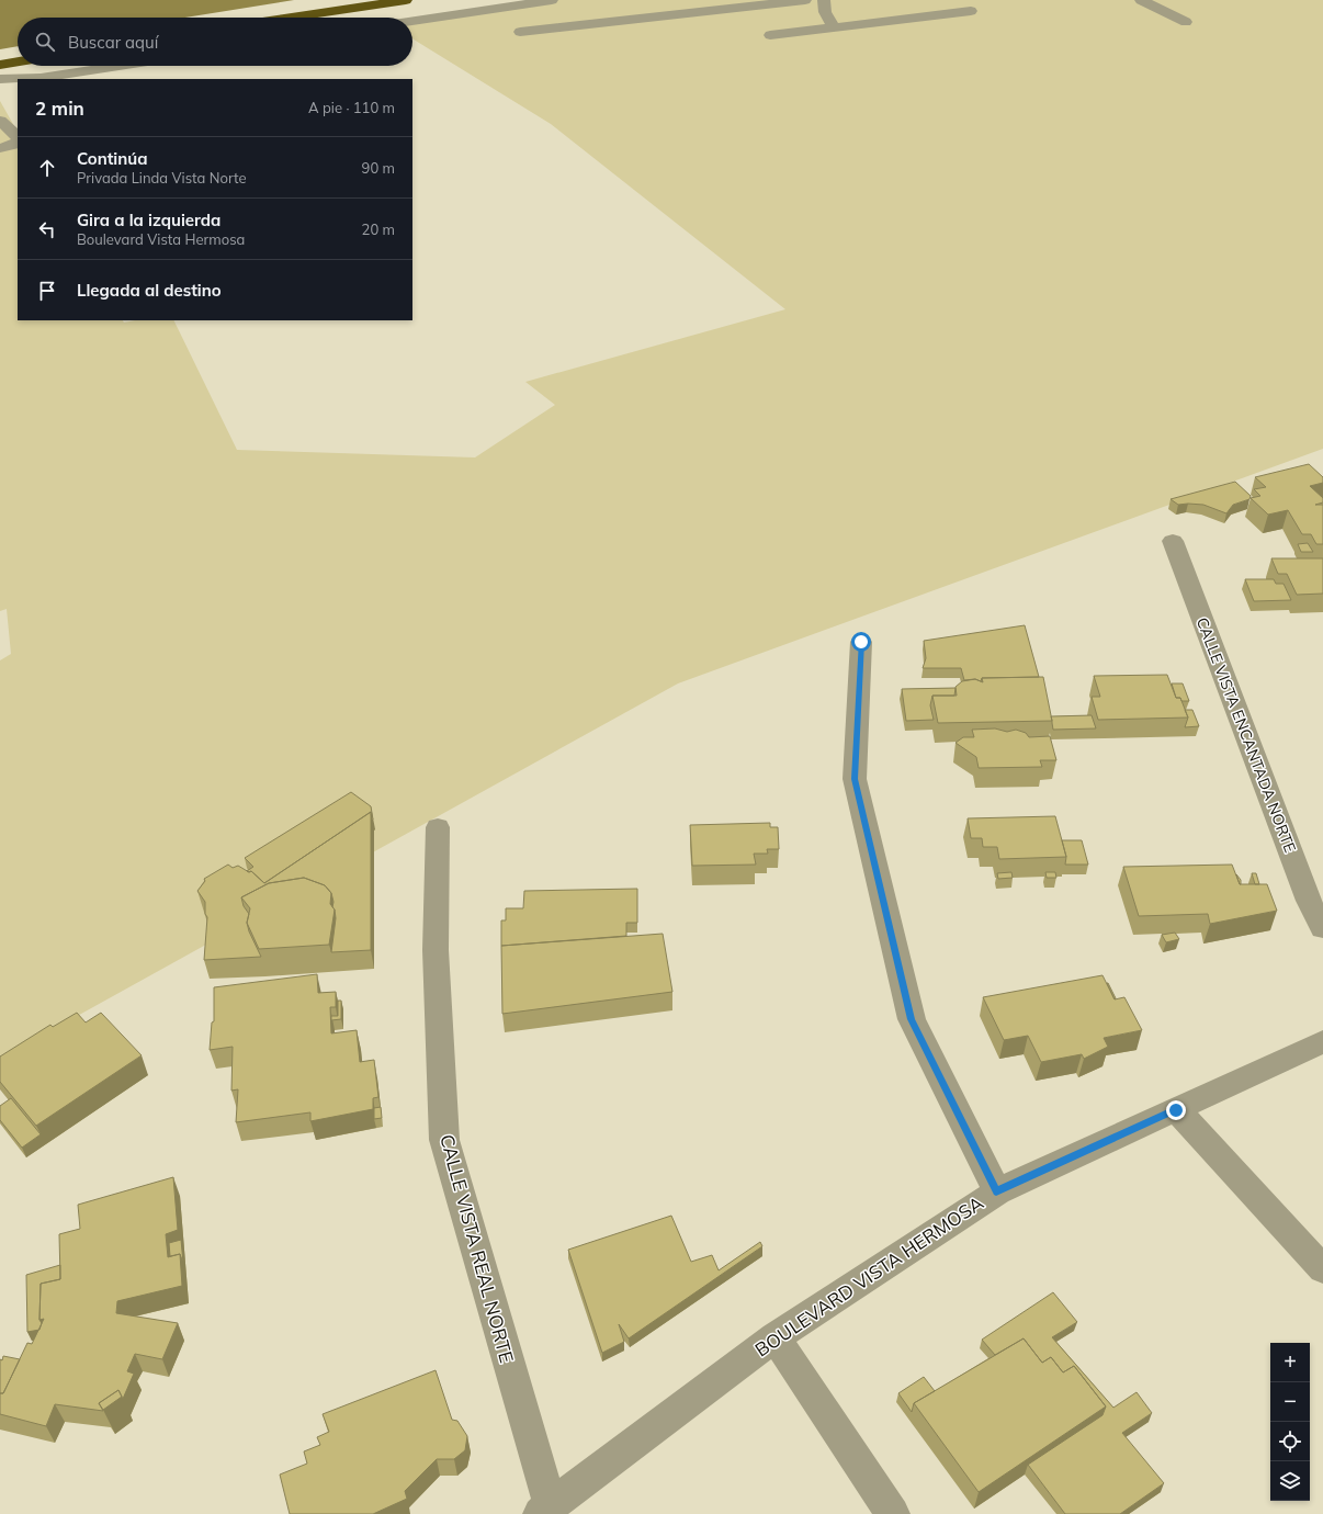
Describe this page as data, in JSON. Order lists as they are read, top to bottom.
{
  "streets": {
    "street": ["CALLE VISTA ENCANTADA NORTE", "CALLE VISTA REAL NORTE", "BOULEVARD VISTA HERMOSA"]
  },
  "crossings": [
    ["CALLE VISTA REAL NORTE", "BOULEVARD VISTA HERMOSA"]
  ],
  "page": {
    "search": "Buscar aquí",
    "heading": ["2 min", "A pie · 110 m"],
    "list": [
      ["Continúa", "Privada Linda Vista Norte", "90 m"],
      ["Gira a la izquierda", "Boulevard Vista Hermosa", "20 m"],
      "Llegada al destino"
    ],
    "map_buttons": ["+", "−"]
  }
}
